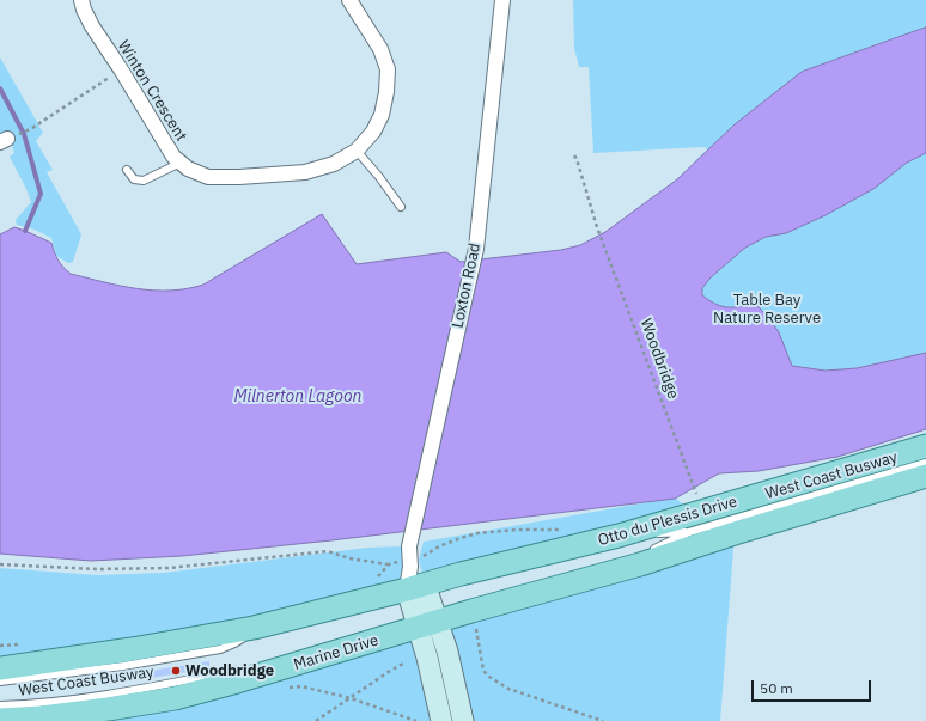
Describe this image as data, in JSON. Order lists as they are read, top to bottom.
{
  "streets": {
    "main road": ["Otto du Plessis Drive", "Marine Drive"],
    "street": ["Winton Crescent", "Loxton Road"],
    "lane": ["West Coast Busway"],
    "path": ["Woodbridge"]
  },
  "crossings": [
    ["Loxton Road", "Otto du Plessis Drive"],
    ["Loxton Road", "Marine Drive"],
    ["West Coast Busway", "Otto du Plessis Drive"],
    ["Otto du Plessis Drive", "Marine Drive"]
  ],
  "water": ["Milnerton Lagoon"],
  "parks": ["Table Bay Nature Reserve"],
  "places": ["Woodbridge"],
  "scale_bar": "50 m"
}
